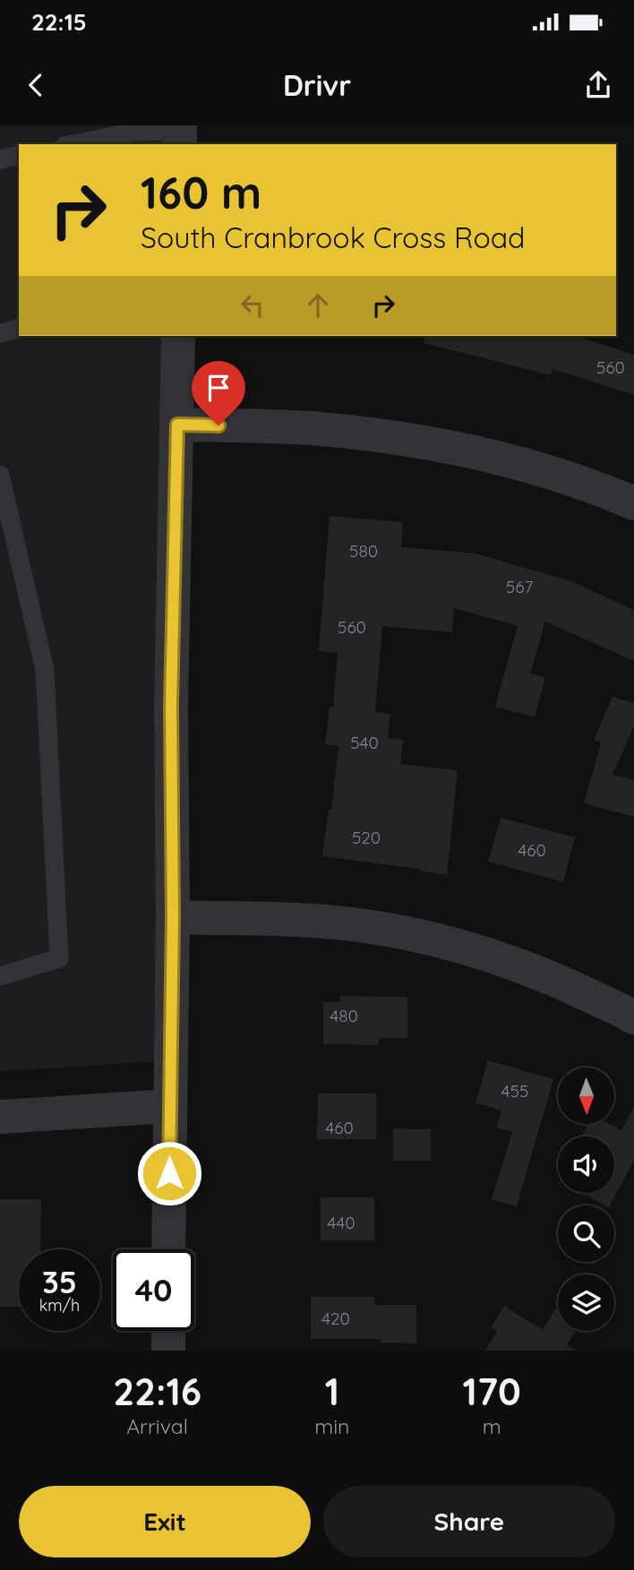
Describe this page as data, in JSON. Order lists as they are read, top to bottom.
{
  "house_numbers": [
    "560",
    "580",
    "567",
    "560",
    "540",
    "520",
    "460",
    "480",
    "455",
    "460",
    "440",
    "420"
  ],
  "north": "bottom",
  "page": {
    "status": "22:15",
    "header": "Drivr",
    "turn": ["160 m", "South Cranbrook Cross Road"],
    "speed": "35 km/h",
    "limit": "40",
    "eta": [
      "22:16",
      "Arrival",
      "1",
      "min",
      "170",
      "m"
    ],
    "buttons": ["Exit", "Share"]
  }
}
